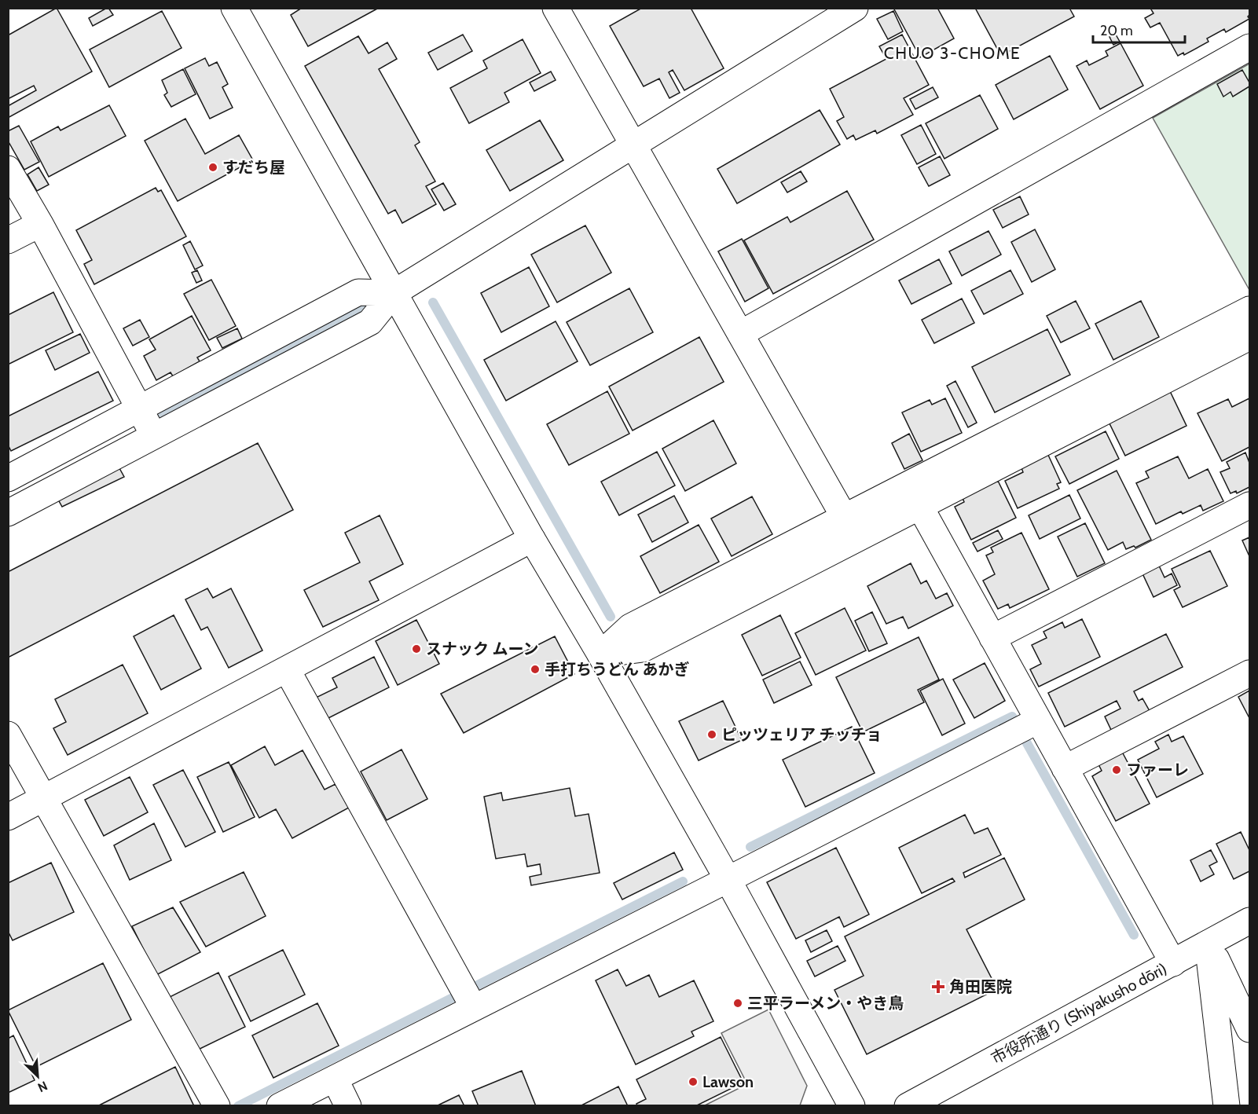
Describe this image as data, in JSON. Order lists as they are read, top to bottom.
{
  "streets": {
    "street": ["市役所通り (Shiyakusho dōri)"]
  },
  "districts": ["CHUO 3-CHOME"],
  "places": {
    "other": [
      "すだち屋",
      "スナック ムーン",
      "手打ちうどん あかぎ",
      "ピッツェリア チッチョ",
      "ファーレ",
      "三平ラーメン・やき鳥",
      "Lawson"
    ],
    "health": ["角田医院"]
  },
  "scale_bar": "20 m",
  "north": "bottom right"
}
